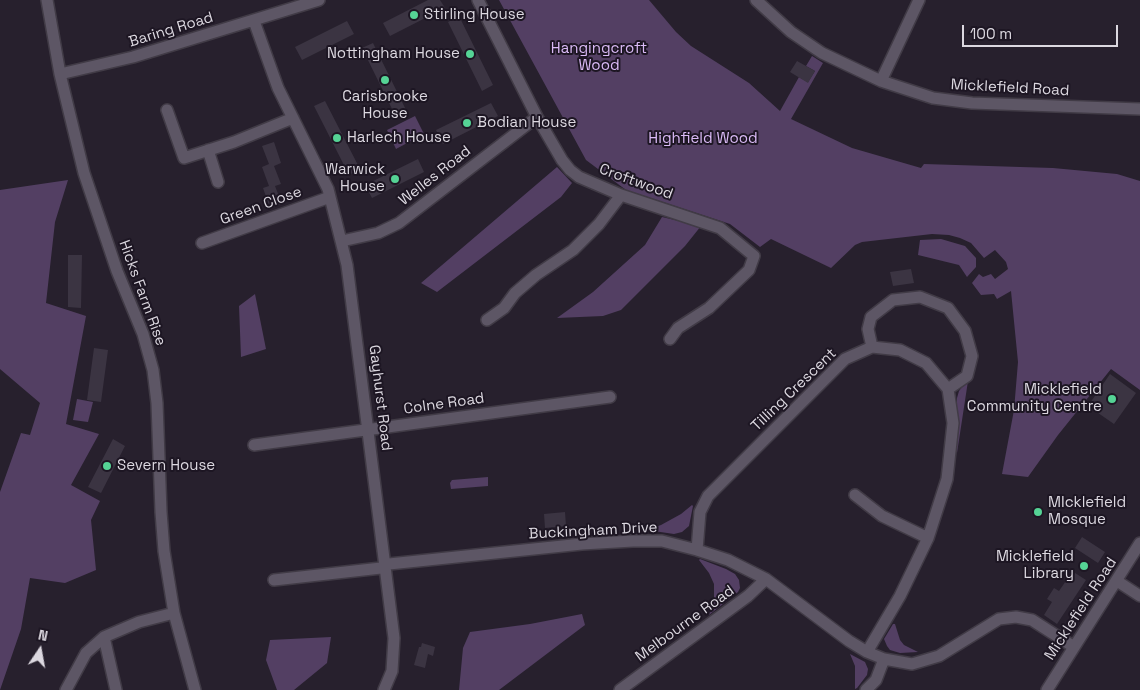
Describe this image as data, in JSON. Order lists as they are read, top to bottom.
{
  "streets": {
    "street": [
      "Baring Road",
      "Micklefield Road",
      "Welles Road",
      "Croftwood",
      "Green Close",
      "Hicks Farm Rise",
      "Tilling Crescent",
      "Gayhurst Road",
      "Colne Road",
      "Buckingham Drive",
      "Melbourne Road"
    ]
  },
  "crossings": [
    ["Baring Road", "Hicks Farm Rise"],
    ["Baring Road", "Gayhurst Road"],
    ["Micklefield Road", "Buckingham Drive"],
    ["Welles Road", "Croftwood"],
    ["Welles Road", "Gayhurst Road"],
    ["Green Close", "Gayhurst Road"],
    ["Tilling Crescent", "Buckingham Drive"],
    ["Gayhurst Road", "Colne Road"],
    ["Gayhurst Road", "Buckingham Drive"],
    ["Buckingham Drive", "Melbourne Road"]
  ],
  "parks": ["Hangingcroft Wood", "Highfield Wood"],
  "places": [
    "Stirling House",
    "Nottingham House",
    "Carisbrooke House",
    "Bodian House",
    "Harlech House",
    "Warwick House",
    "Micklefield Community Centre",
    "Severn House",
    "MIcklefield Mosque",
    "Micklefield Library"
  ],
  "scale_bar": "100 m",
  "north": "top"
}
